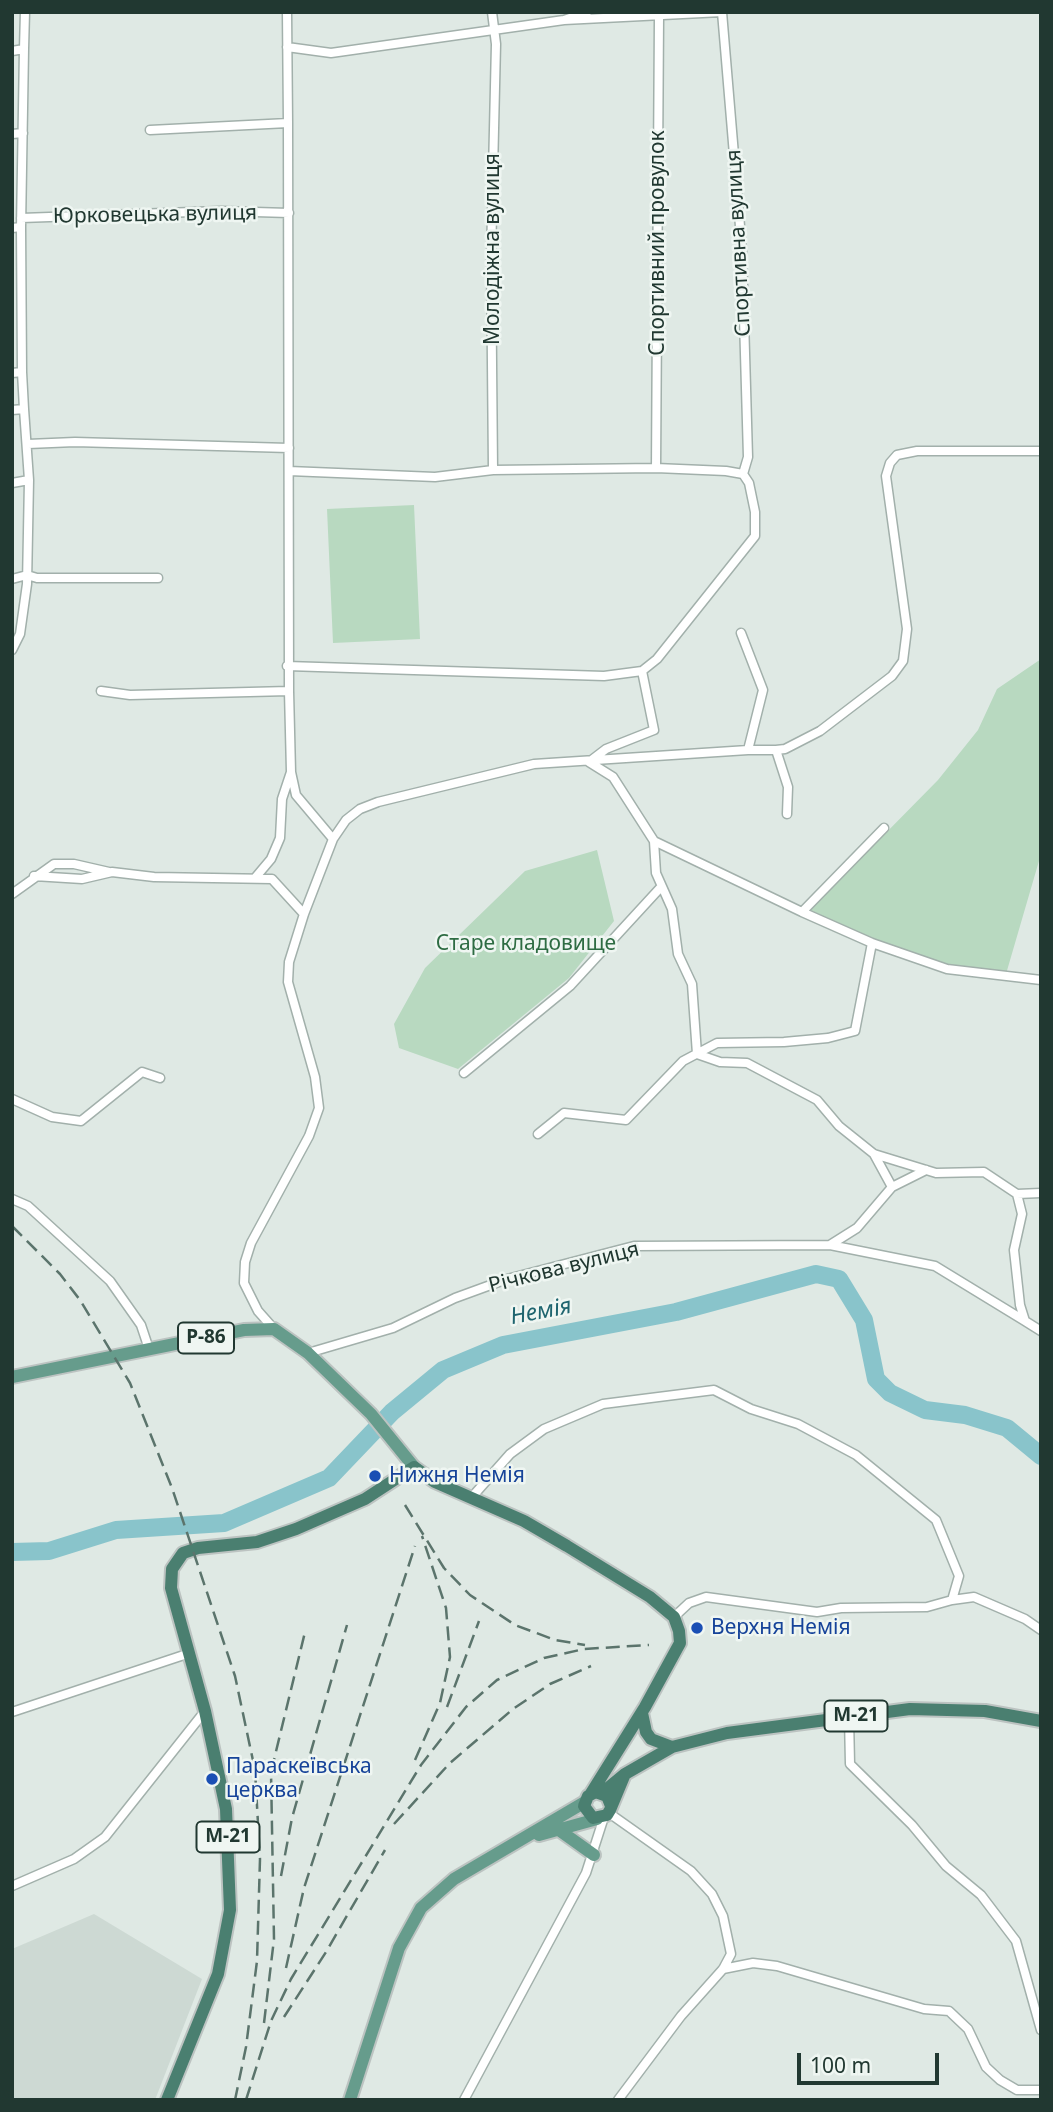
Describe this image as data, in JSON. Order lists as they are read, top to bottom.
{
  "streets": {
    "highway": ["М-21"],
    "main road": ["Р-86"],
    "street": [
      "Юрковецька вулиця",
      "Спортивний провулок",
      "Спортивна вулиця",
      "Молодіжна вулиця",
      "Річкова вулиця"
    ]
  },
  "water": ["Немія"],
  "parks": ["Старе кладовище"],
  "places": ["Нижня Немія", "Верхня Немія", "Параскеївська церква"],
  "scale_bar": "100 m"
}
